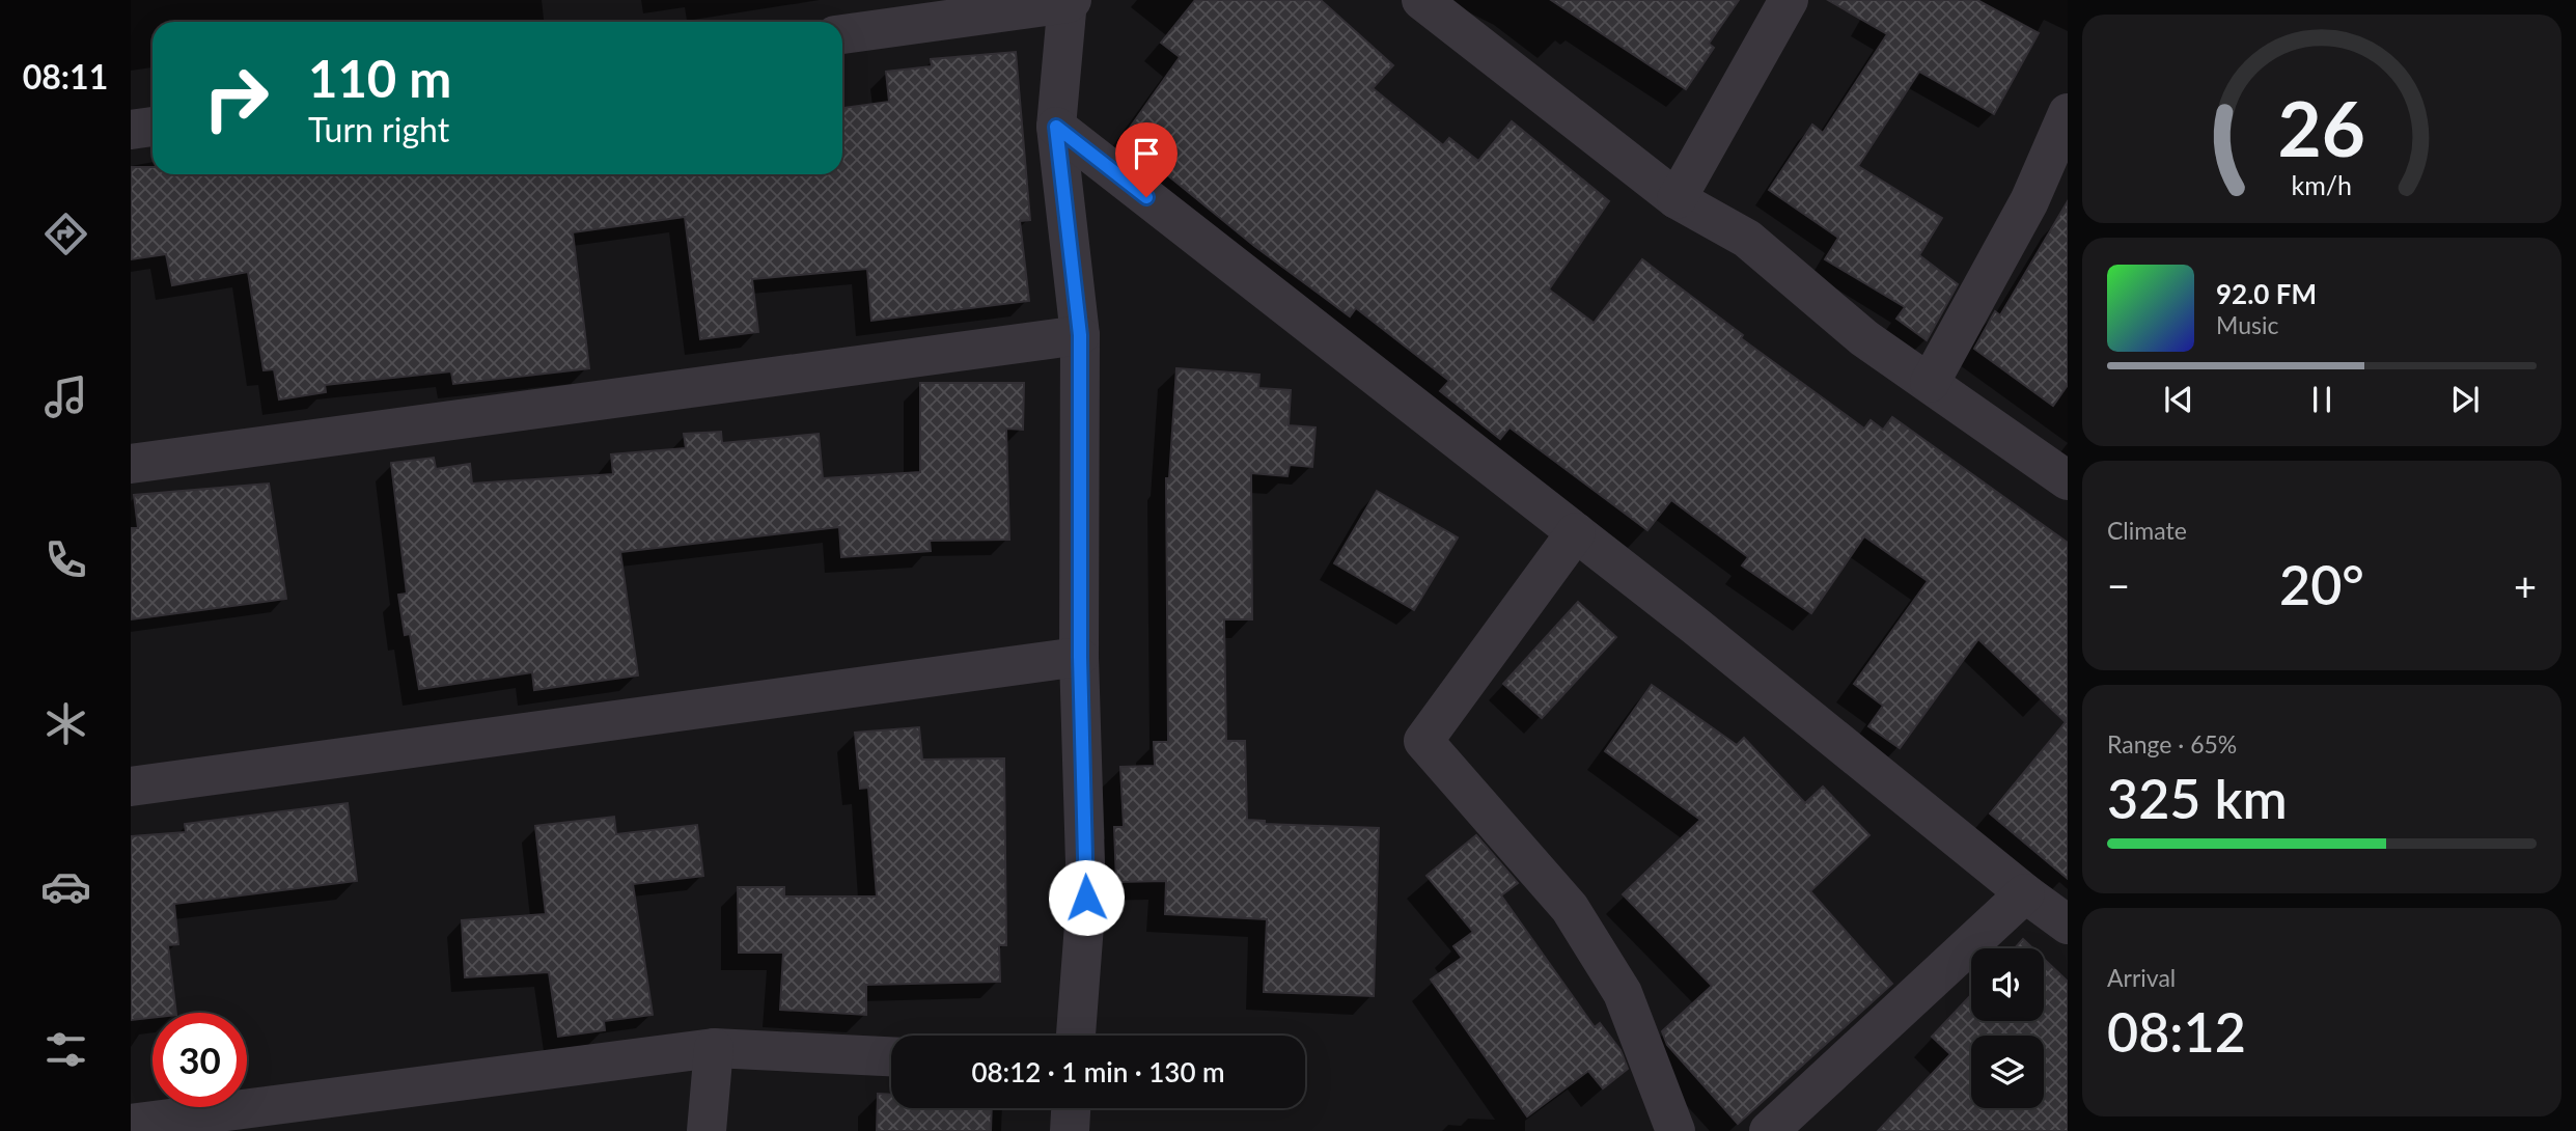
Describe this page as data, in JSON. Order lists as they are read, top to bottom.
{
  "page": {
    "tabs": "08:11",
    "turn": ["110 m", "Turn right"],
    "song": ["92.0 FM", "Music"],
    "tile": [
      "Climate",
      ["Range · 65%", "325 km"],
      ["Arrival", "08:12"]
    ],
    "heat": ["−", "20°", "+"],
    "limit": "30",
    "trip": "08:12 · 1 min · 130 m",
    "gauge": ["26", "km/h"]
  }
}
